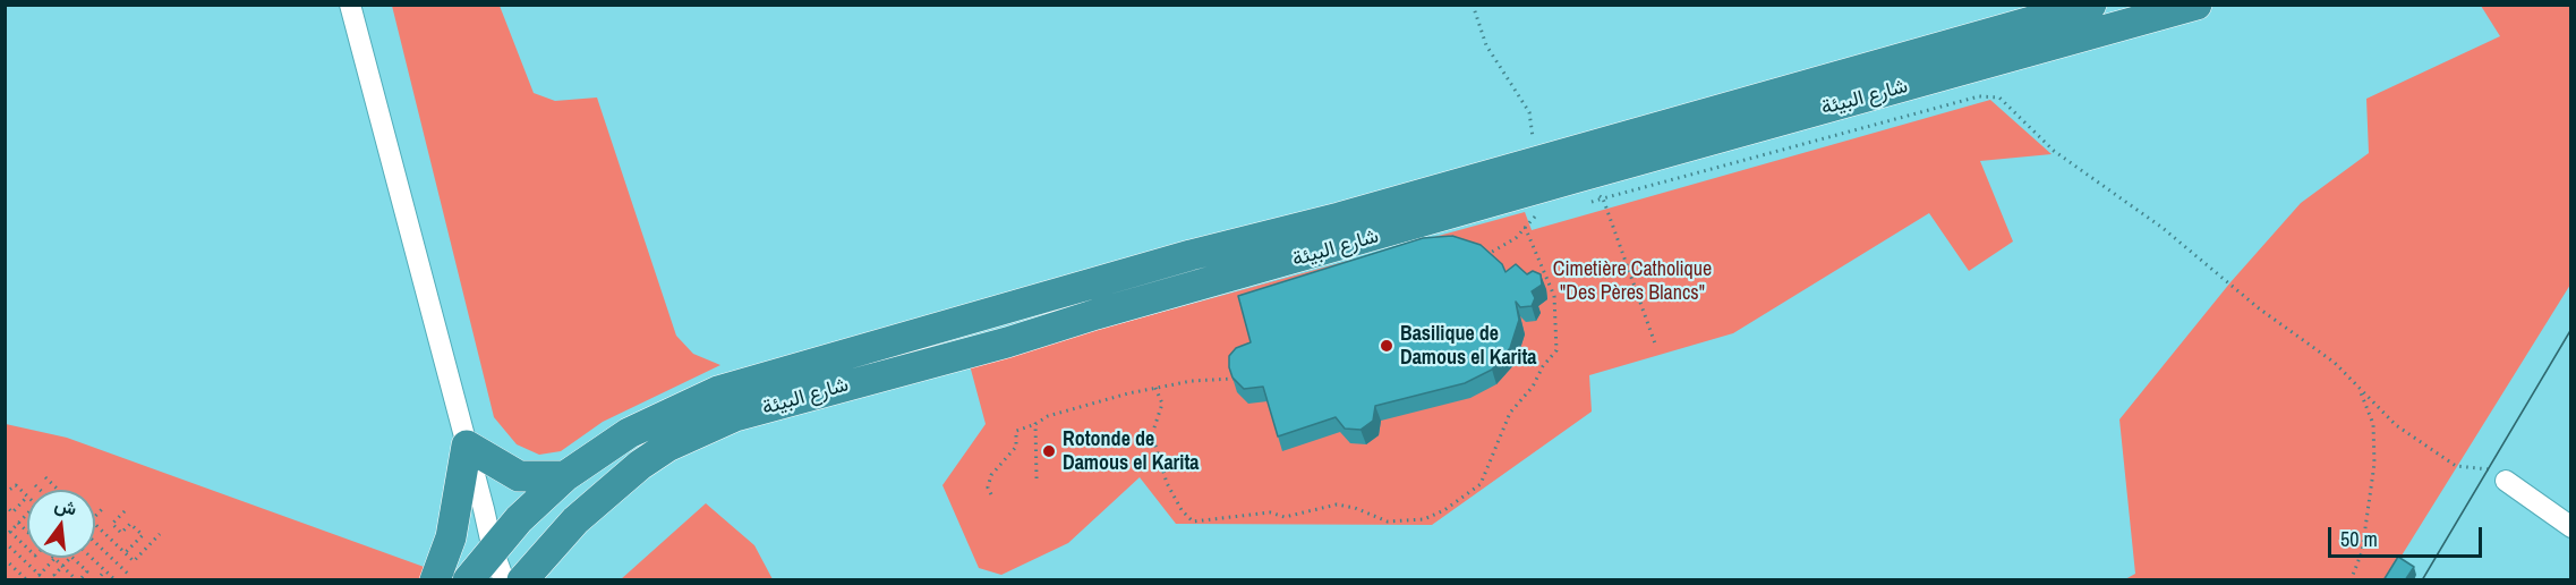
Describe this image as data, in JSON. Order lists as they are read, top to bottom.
{
  "streets": {
    "highway": ["شارع البيئة"]
  },
  "parks": ["Cimetière Catholique \"Des Pères Blancs\""],
  "places": ["Basilique de Damous el Karita", "Rotonde de Damous el Karita"],
  "scale_bar": "50 m",
  "north": "top"
}
